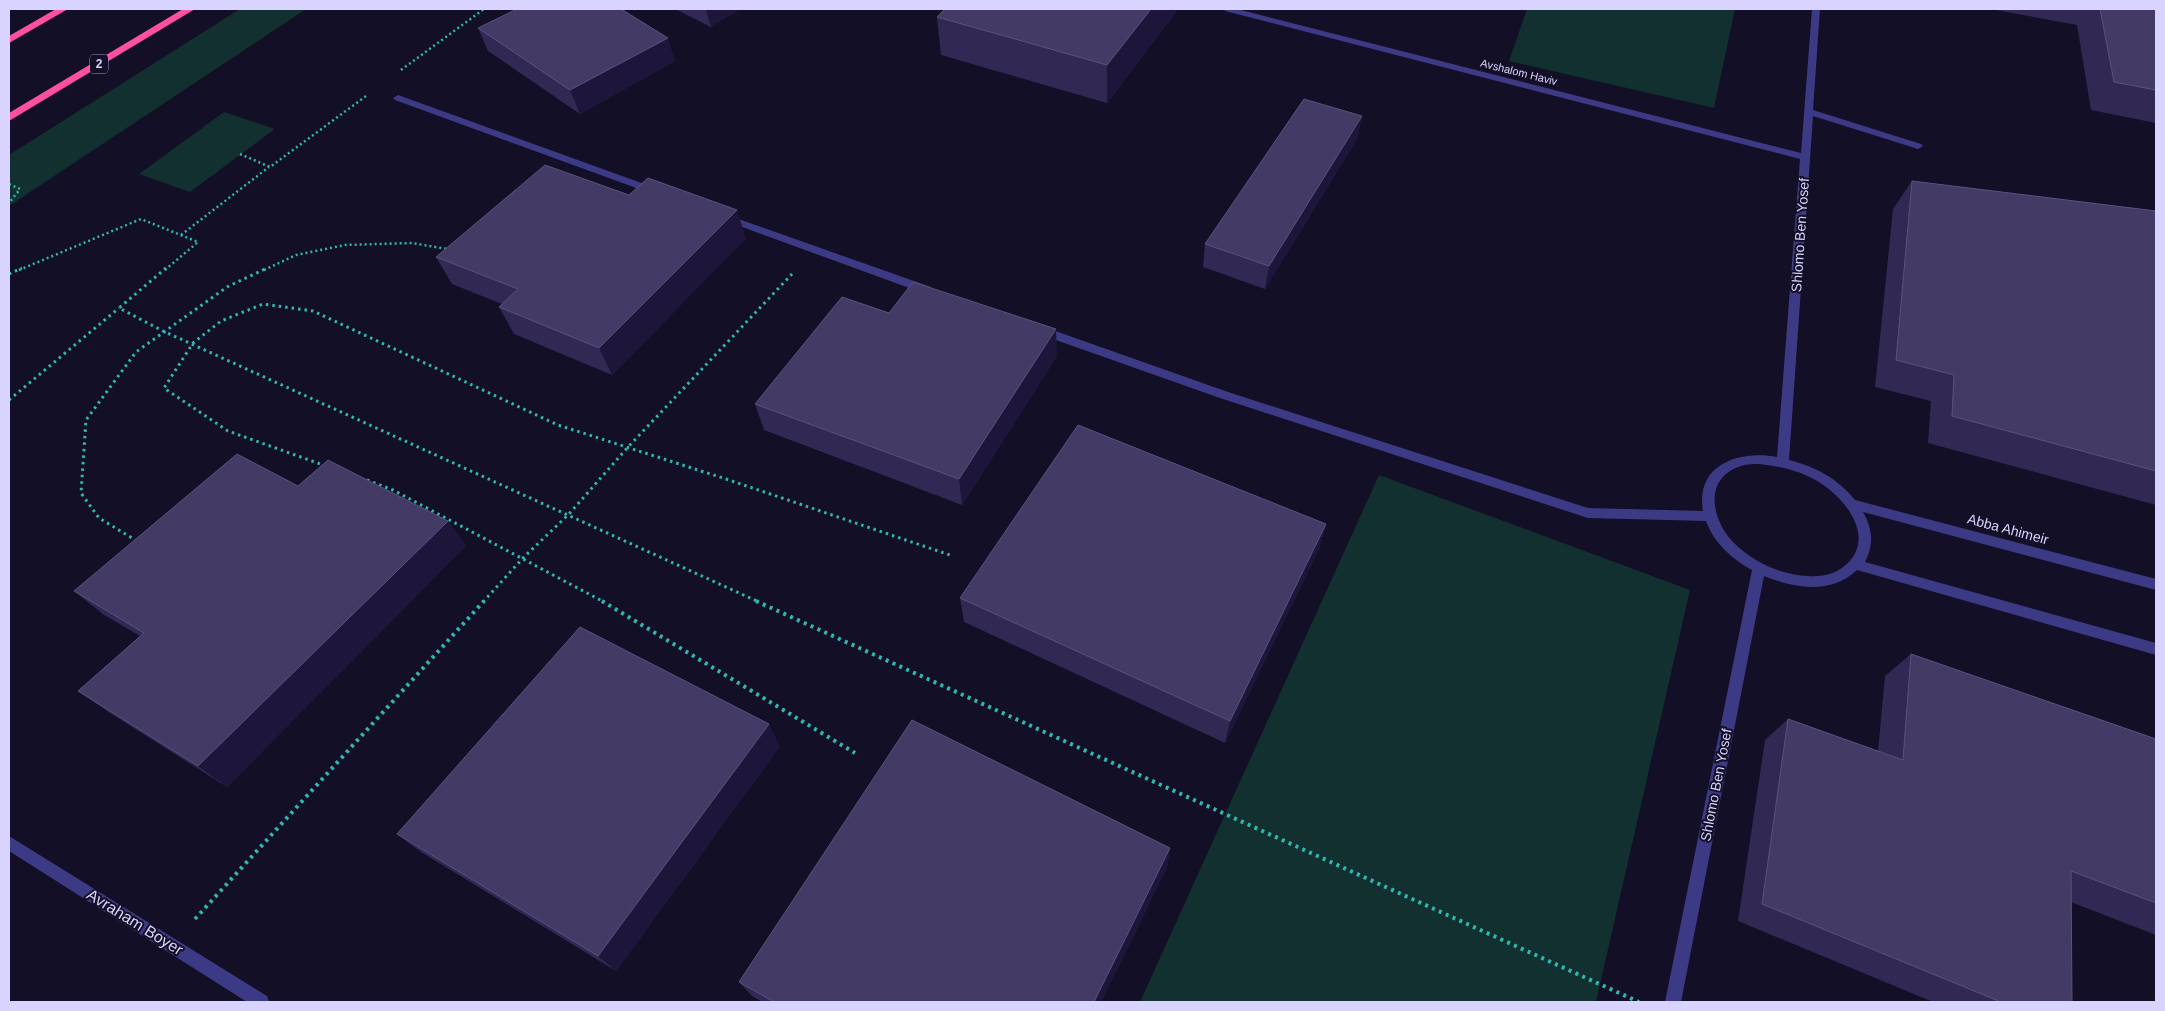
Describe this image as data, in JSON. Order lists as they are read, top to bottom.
{
  "streets": {
    "highway": ["2"],
    "street": [
      "Avshalom Haviv",
      "Shlomo Ben Yosef",
      "Abba Ahimeir",
      "Avraham Boyer"
    ]
  },
  "crossings": [
    ["Avshalom Haviv", "Shlomo Ben Yosef"],
    ["Shlomo Ben Yosef", "Abba Ahimeir"]
  ]
}
